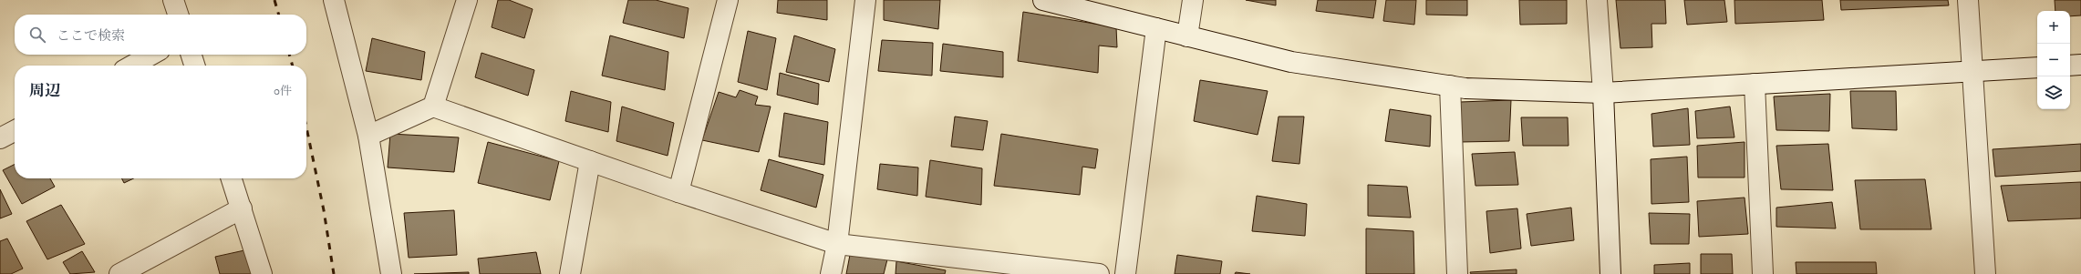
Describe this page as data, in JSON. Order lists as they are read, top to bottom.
{
  "page": {
    "map_buttons": ["+", "−"],
    "search": "ここで検索",
    "heading": ["周辺", "0件"]
  }
}
